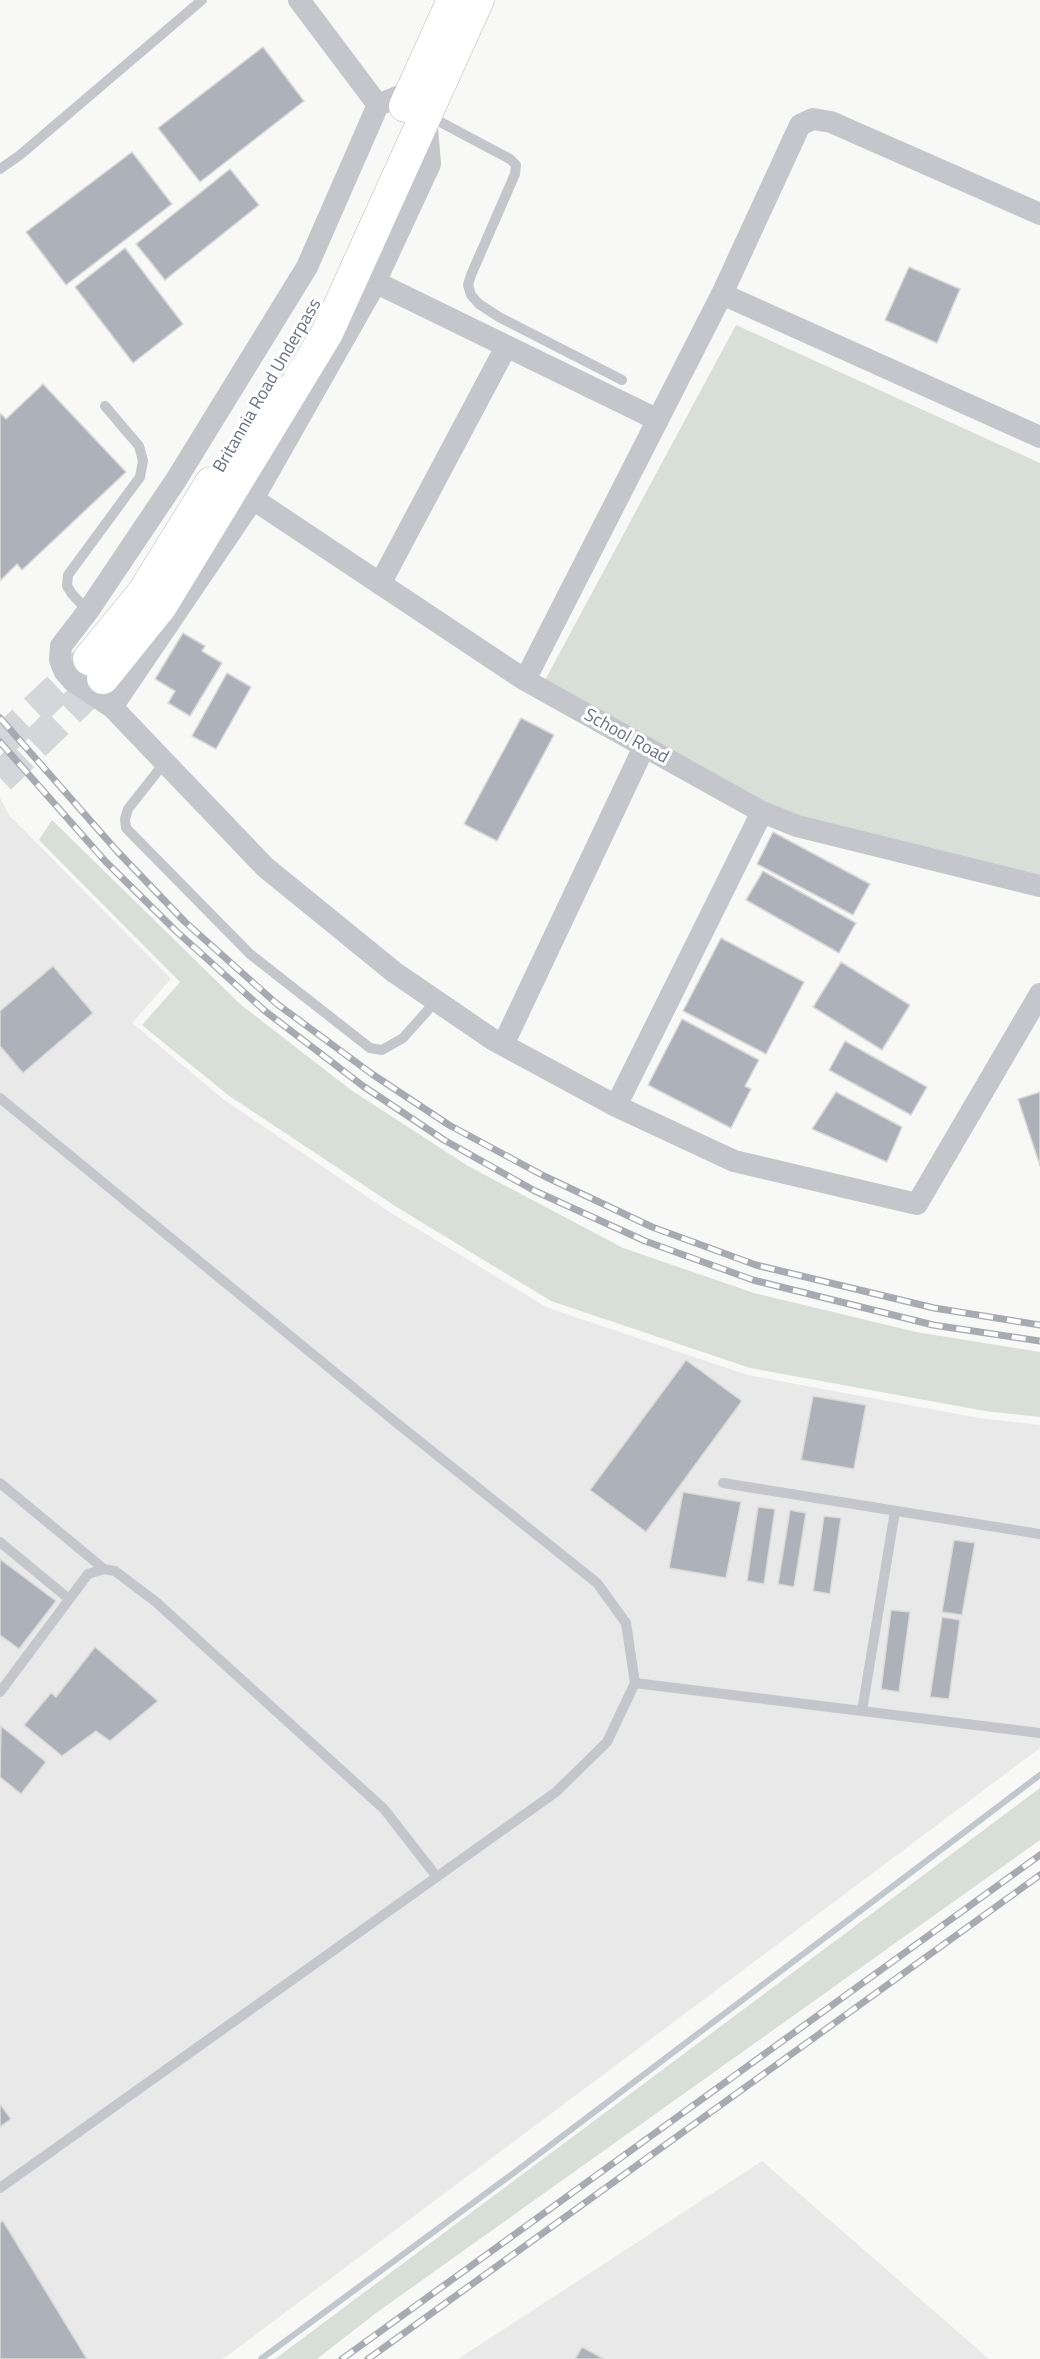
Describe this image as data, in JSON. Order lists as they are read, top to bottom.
{
  "streets": {
    "main road": ["Britannia Road Underpass"],
    "street": ["School Road"]
  }
}
